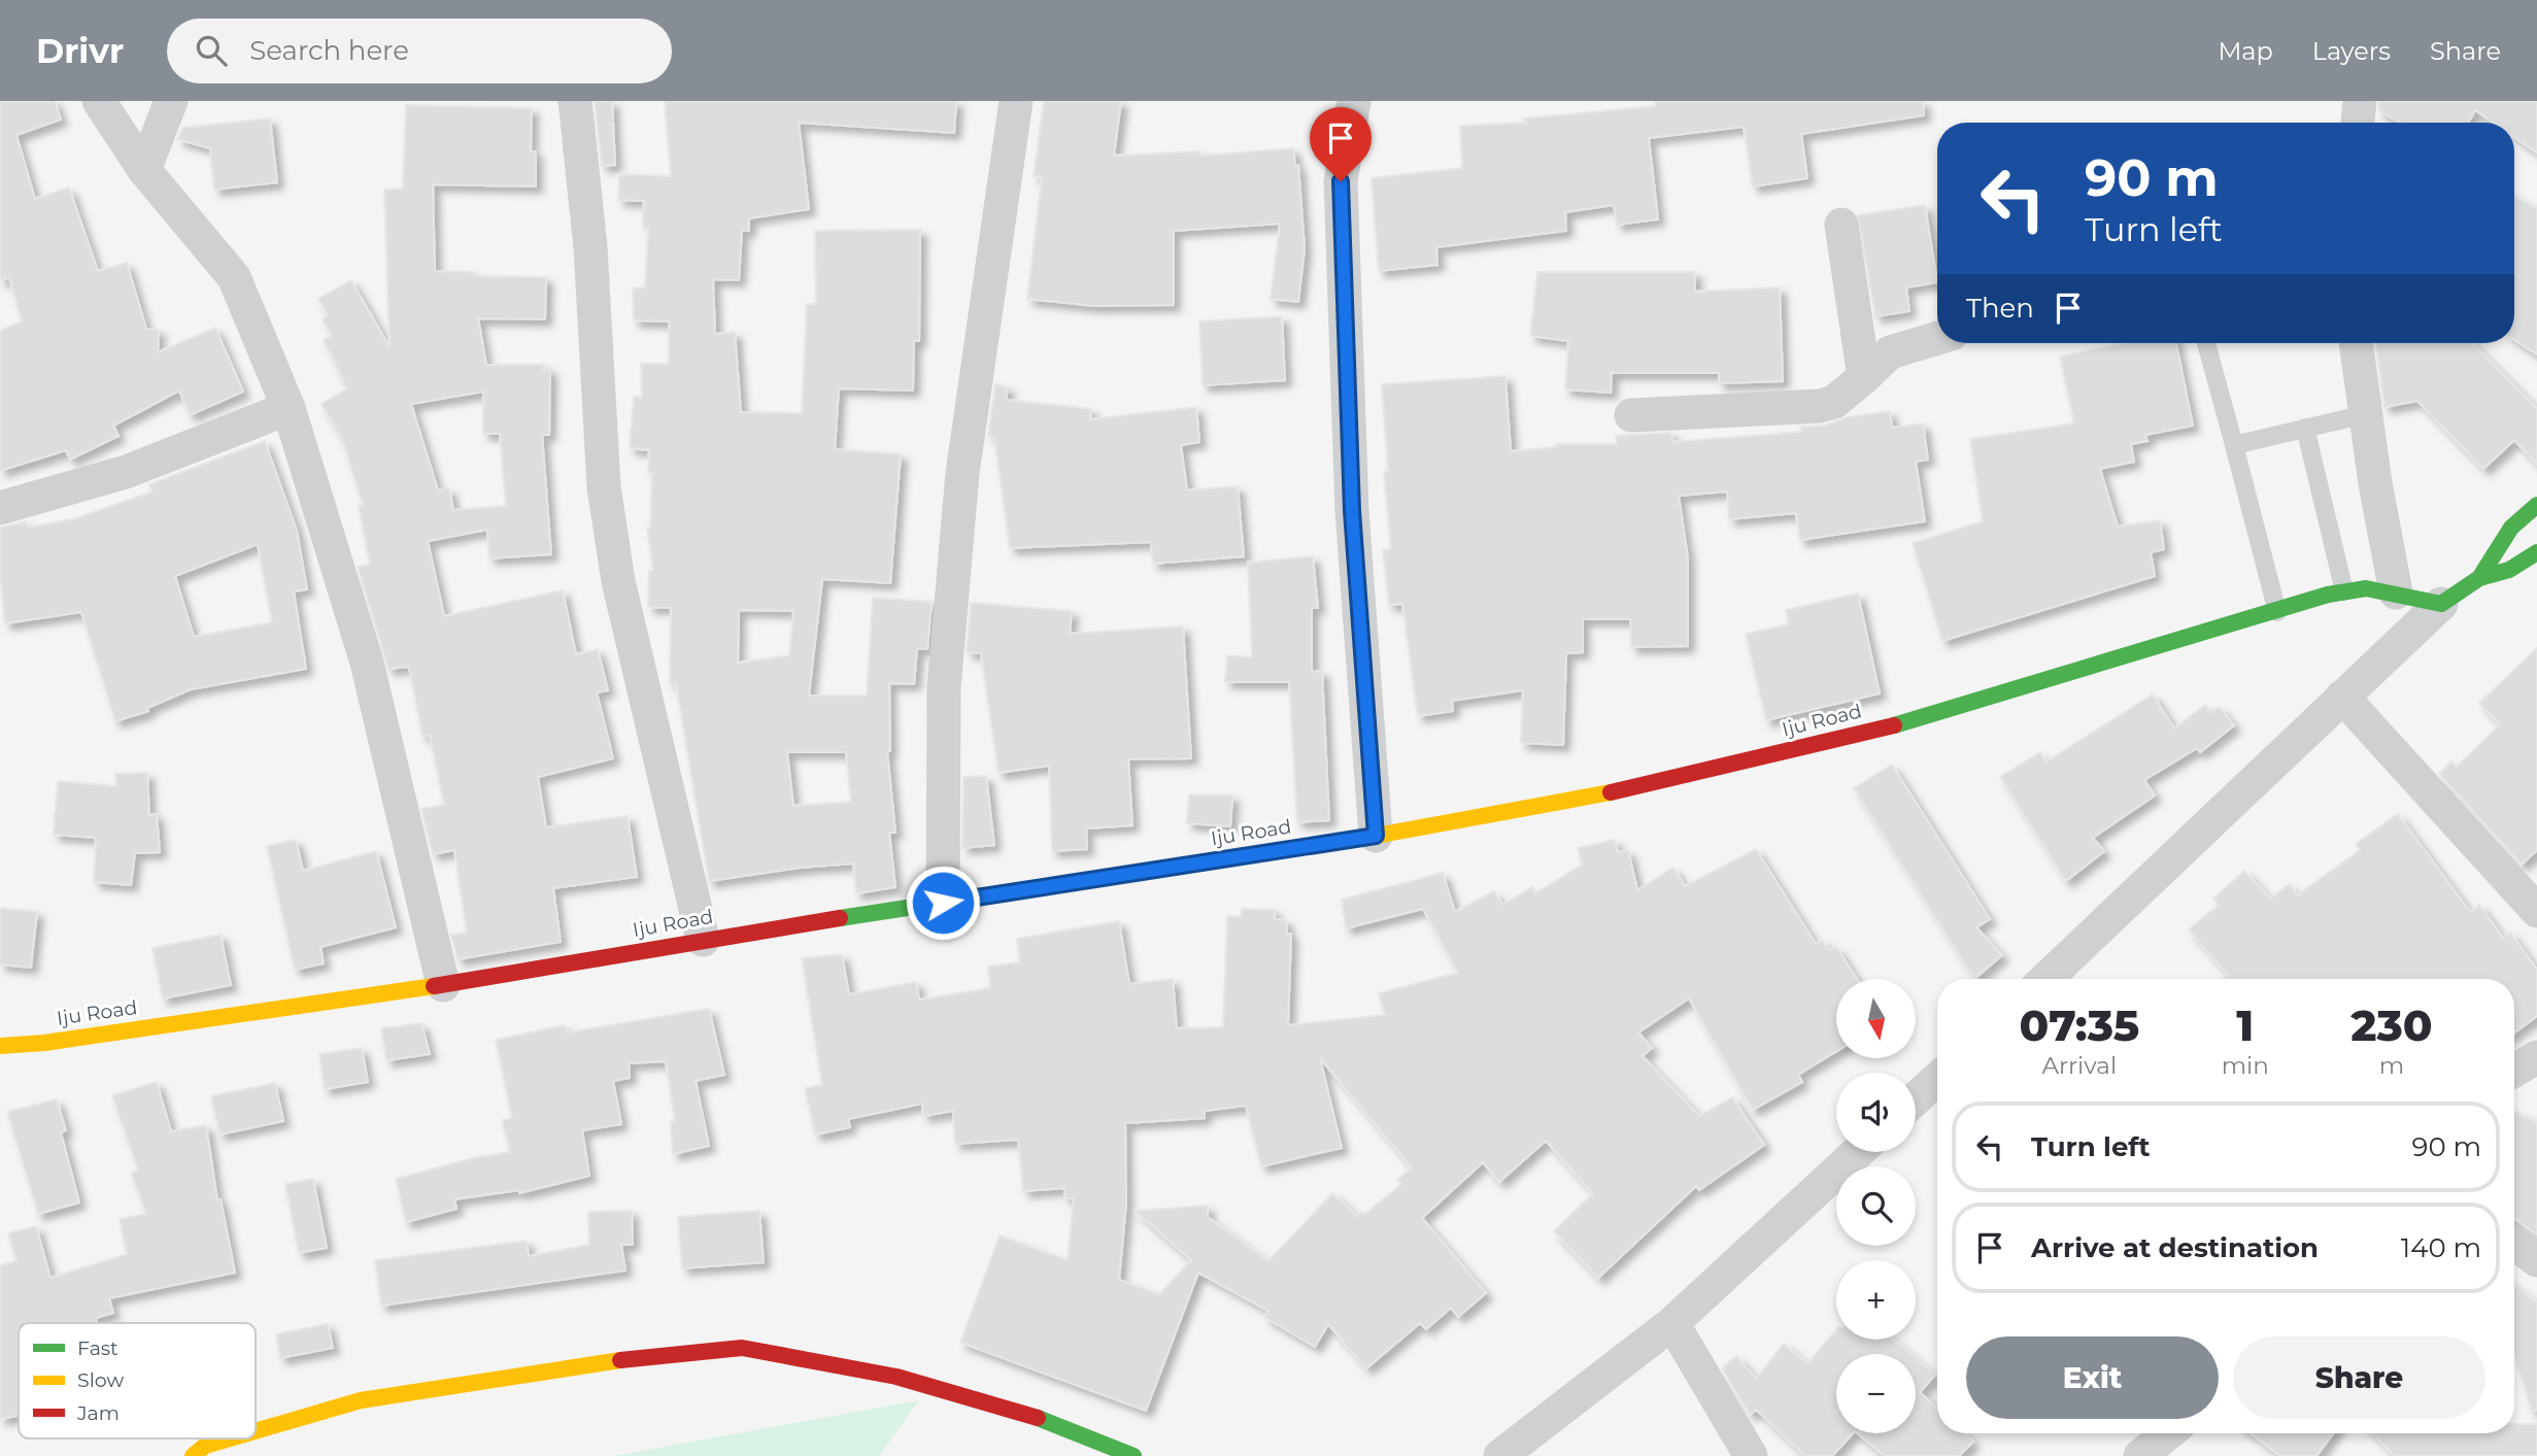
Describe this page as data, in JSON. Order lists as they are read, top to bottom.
{
  "streets": {
    "main road": ["Iju Road"]
  },
  "legend": ["Fast", "Slow", "Jam"],
  "north": "bottom",
  "page": {
    "header": "Drivr",
    "search": "Search here",
    "nav": ["Map", "Layers", "Share"],
    "turn": ["90 m", "Turn left"],
    "then": "Then",
    "map_buttons": ["+", "−"],
    "eta": [
      "07:35",
      "Arrival",
      "1",
      "min",
      "230",
      "m"
    ],
    "list": [
      {
        "name": "Turn left",
        "value": "90 m"
      },
      {
        "name": "Arrive at destination",
        "value": "140 m"
      }
    ],
    "buttons": ["Exit", "Share"]
  }
}
